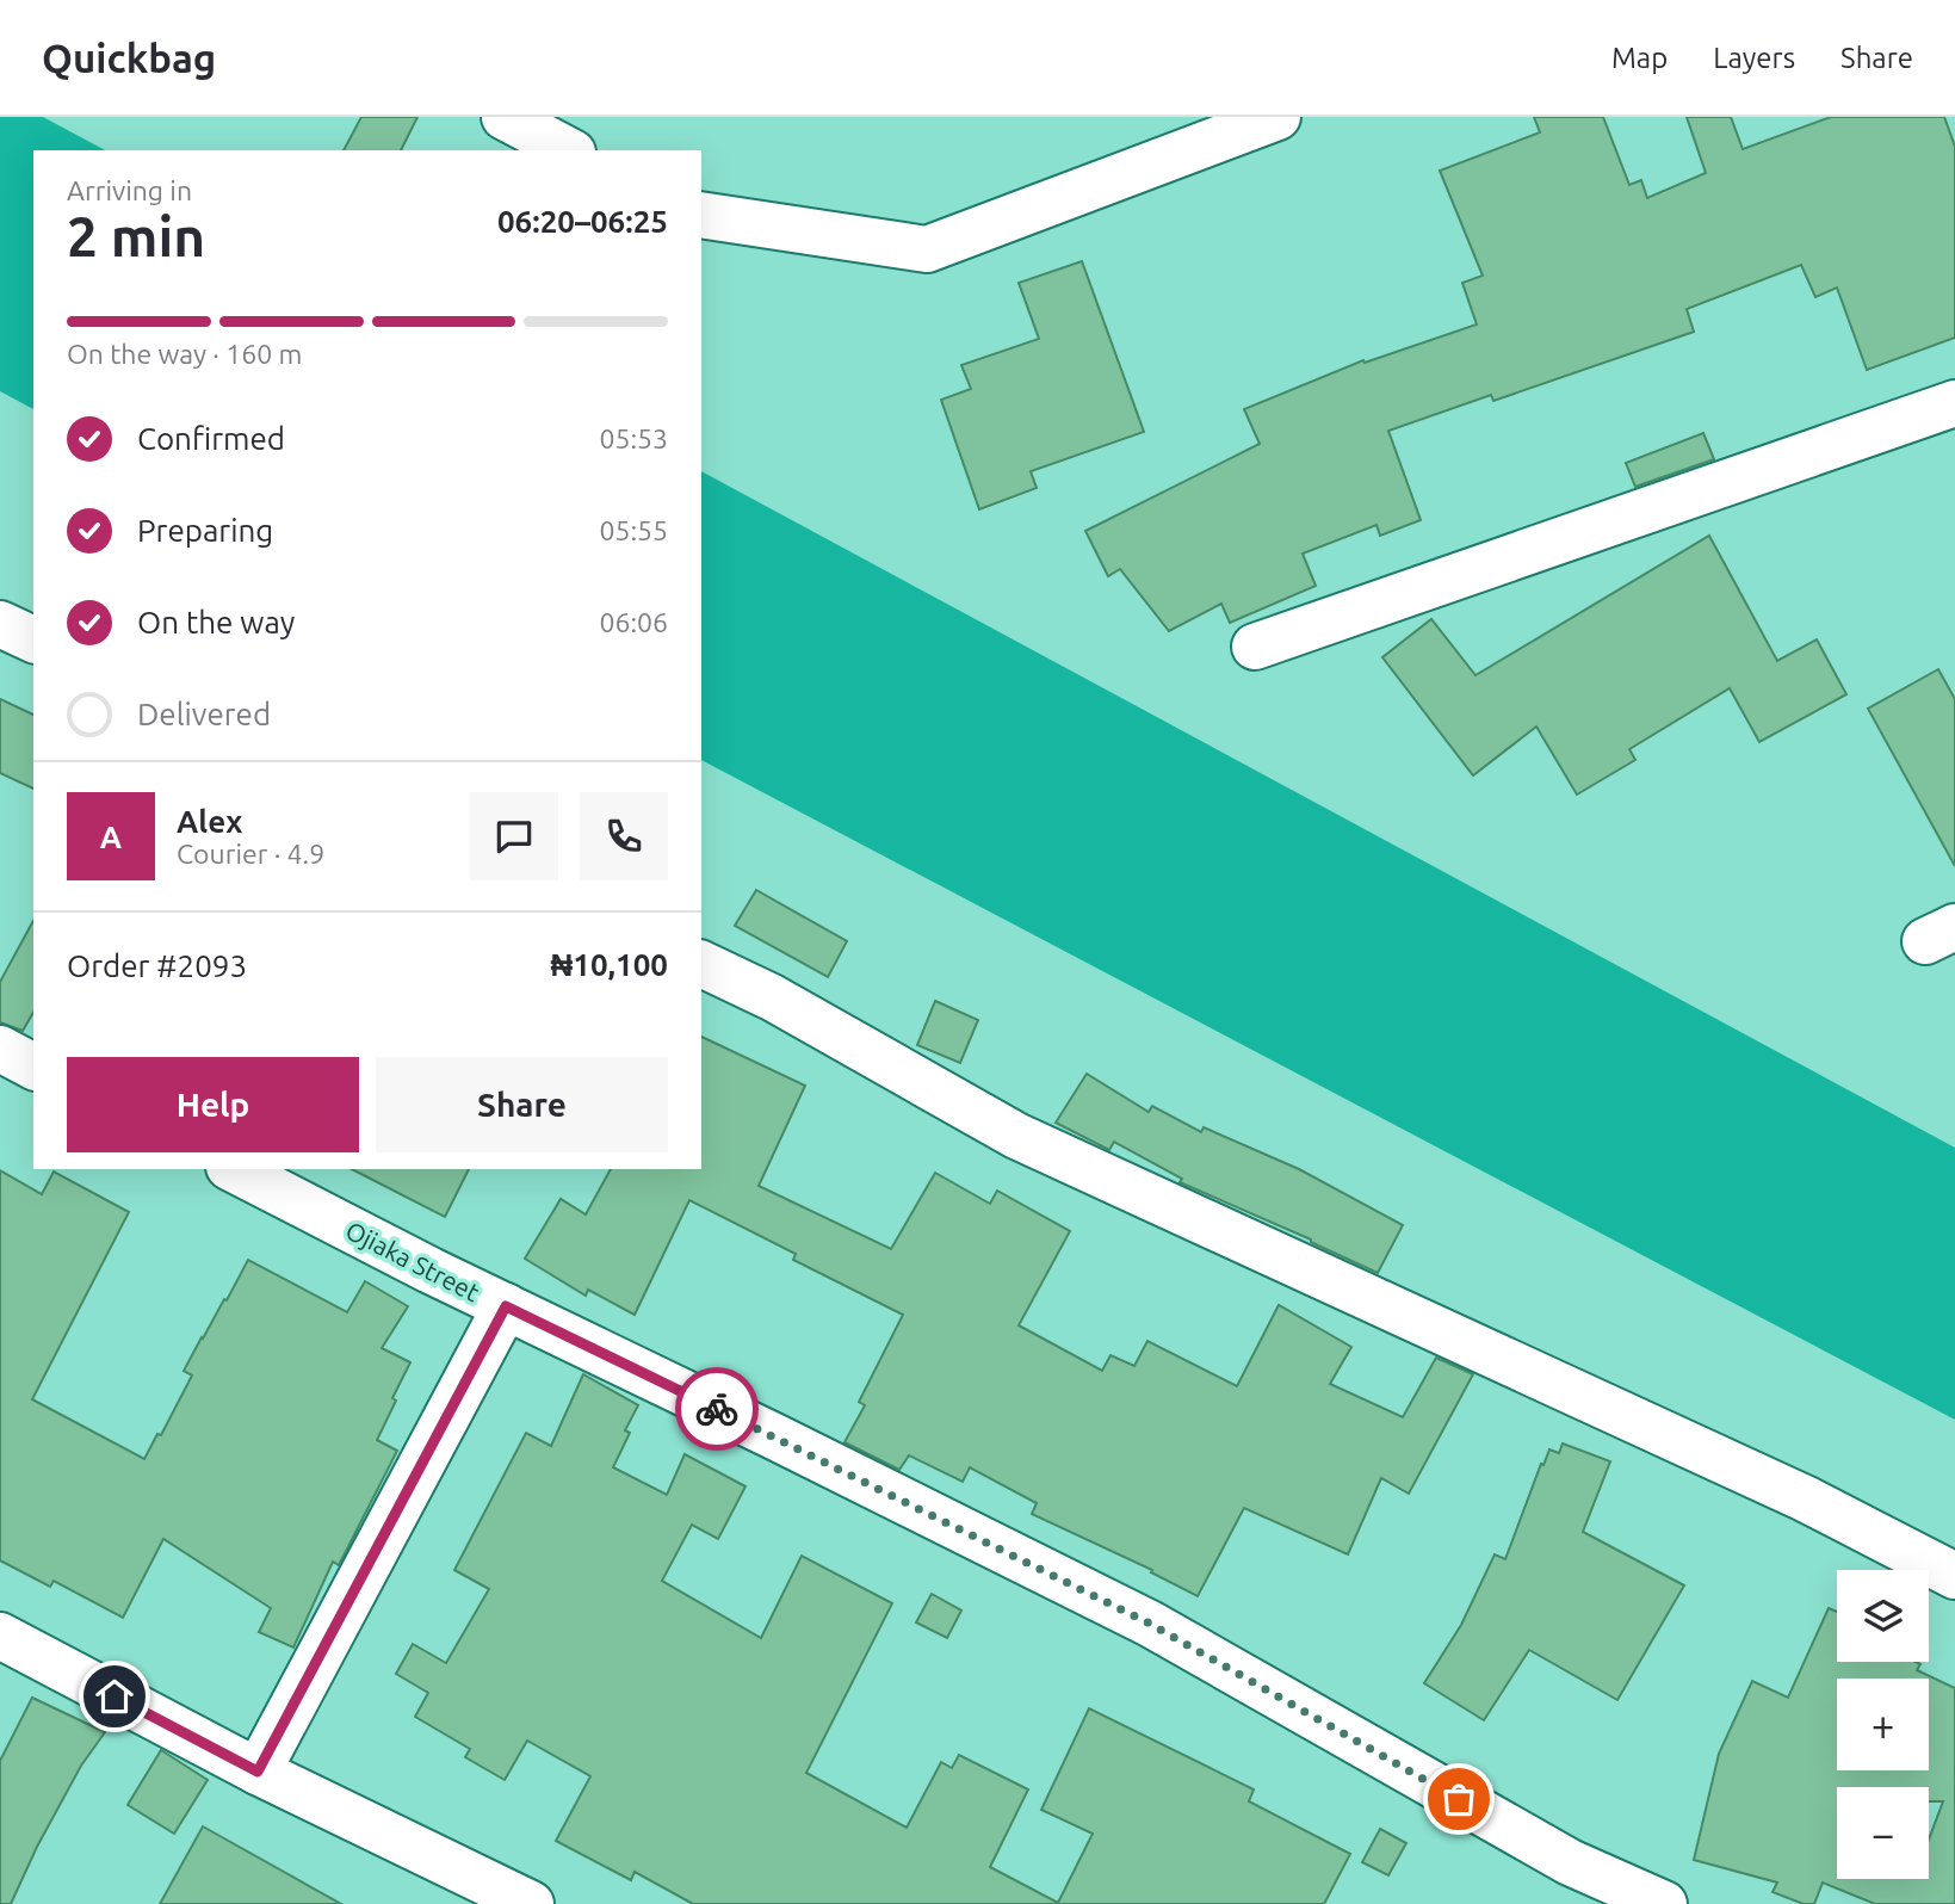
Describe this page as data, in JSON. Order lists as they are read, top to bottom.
{
  "streets": {
    "street": ["Ojiaka Street"]
  },
  "page": {
    "header": "Quickbag",
    "nav": ["Map", "Layers", "Share"],
    "heading": ["2 min", "Arriving in", "06:20–06:25"],
    "panel": [
      "Alex",
      "Courier · 4.9",
      "Order #2093",
      "₦10,100"
    ],
    "bar": "On the way · 160 m",
    "list": [
      ["Confirmed", "05:53"],
      ["Preparing", "05:55"],
      ["On the way", "06:06"],
      "Delivered"
    ],
    "round": "A",
    "buttons": ["Help", "Share"],
    "map_buttons": ["+", "−"]
  }
}
